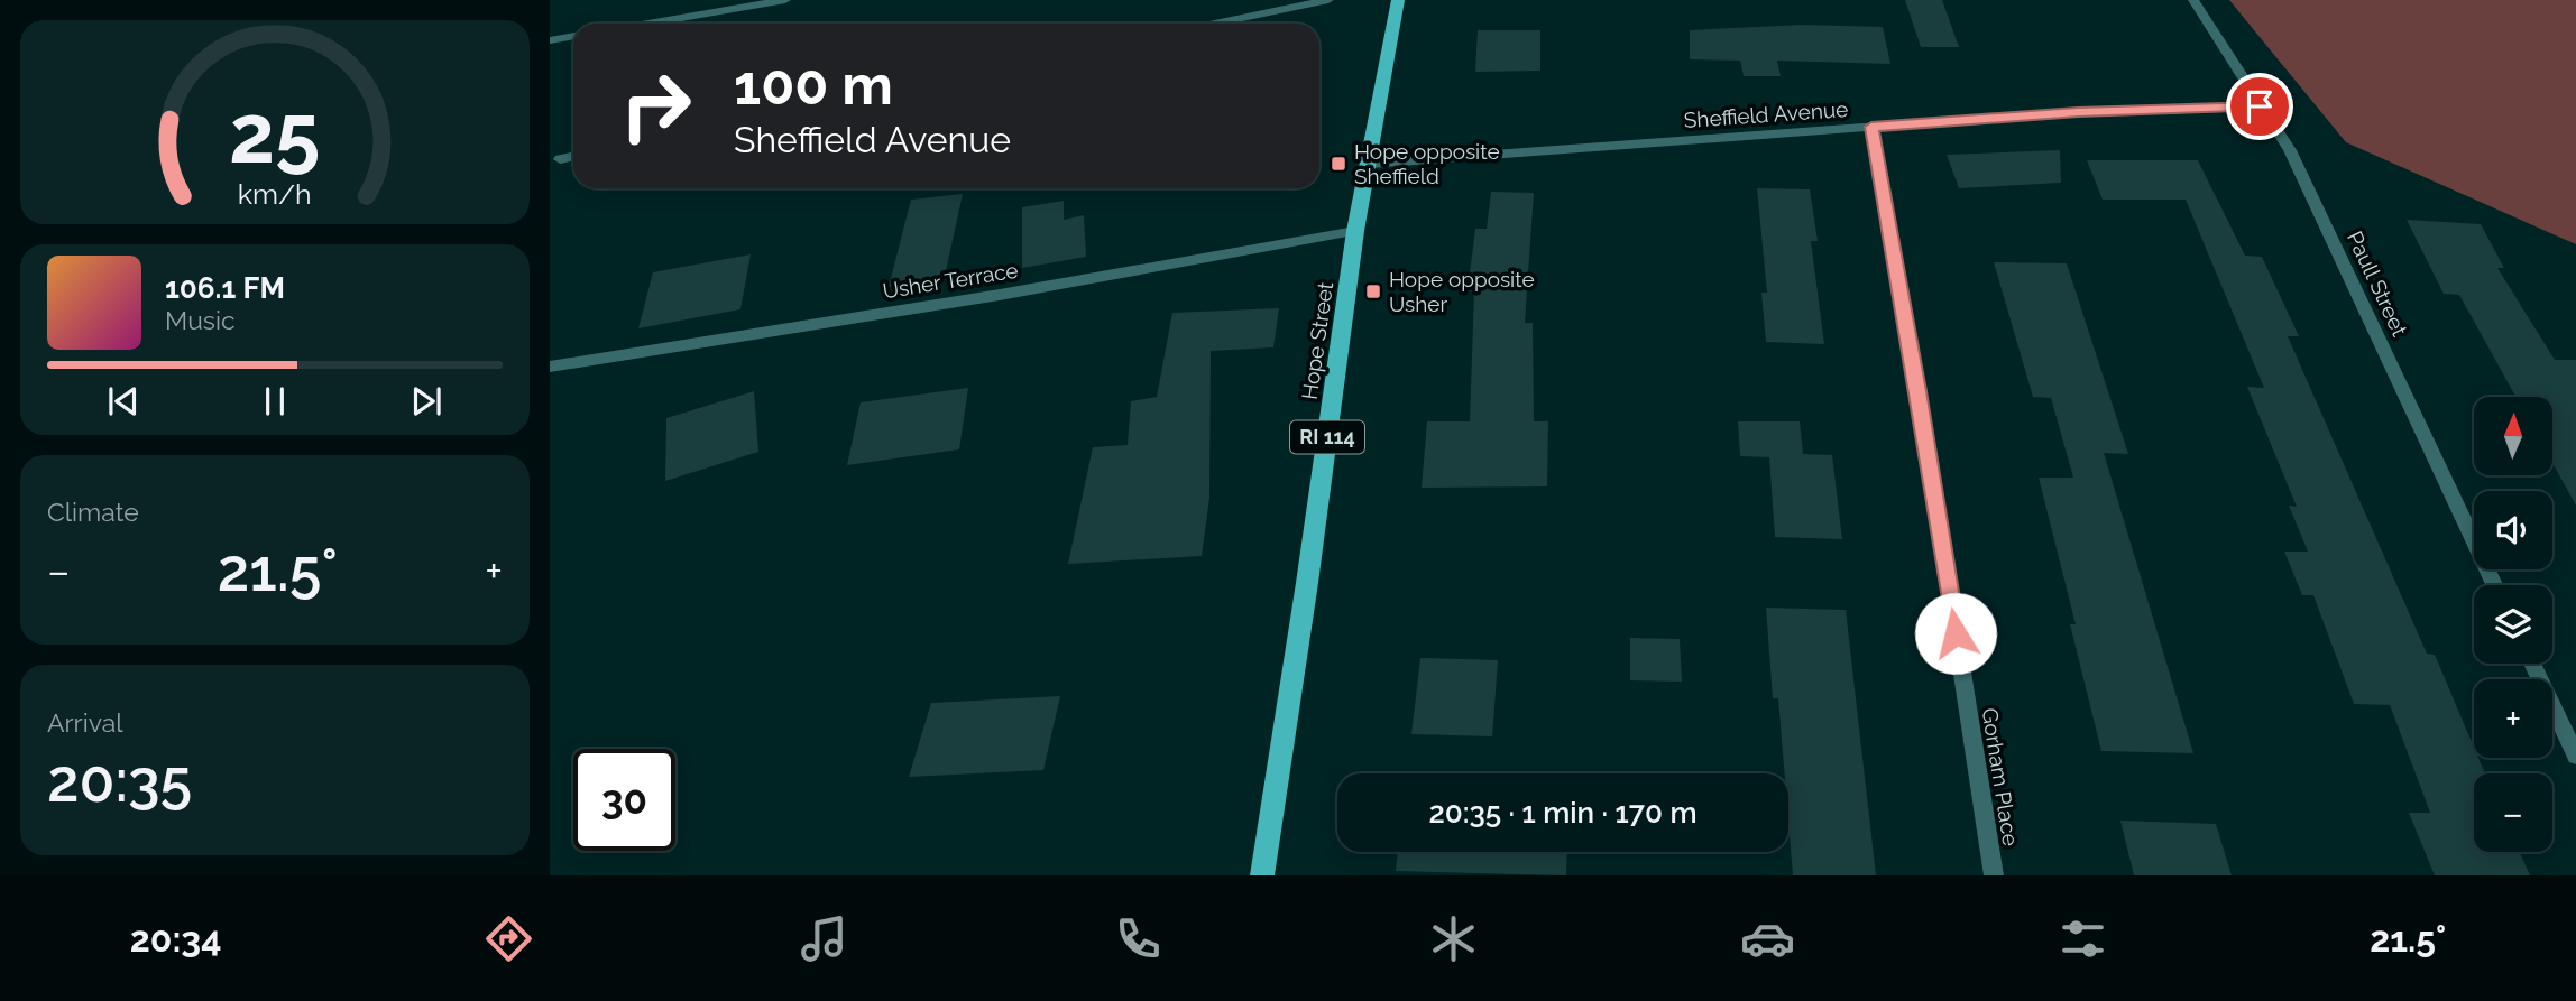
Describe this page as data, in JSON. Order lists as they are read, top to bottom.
{
  "streets": {
    "main road": ["Hope Street", "RI 114"],
    "street": [
      "Sheffield Avenue",
      "Usher Terrace",
      "Paull Street",
      "Gorham Place"
    ]
  },
  "crossings": [
    ["Sheffield Avenue", "Paull Street"],
    ["Sheffield Avenue", "Hope Street"],
    ["Sheffield Avenue", "Gorham Place"],
    ["Usher Terrace", "Hope Street"]
  ],
  "places": {
    "transit": ["Hope opposite Sheffield", "Hope opposite Usher"]
  },
  "north": "top",
  "page": {
    "turn": ["100 m", "Sheffield Avenue"],
    "song": ["106.1 FM", "Music"],
    "map_buttons": ["+", "−"],
    "tile": [
      "Climate",
      ["Arrival", "20:35"]
    ],
    "heat": ["−", "21.5°", "+"],
    "limit": "30",
    "trip": "20:35 · 1 min · 170 m",
    "tabs": ["20:34", "21.5°"],
    "gauge": ["25", "km/h"]
  }
}
